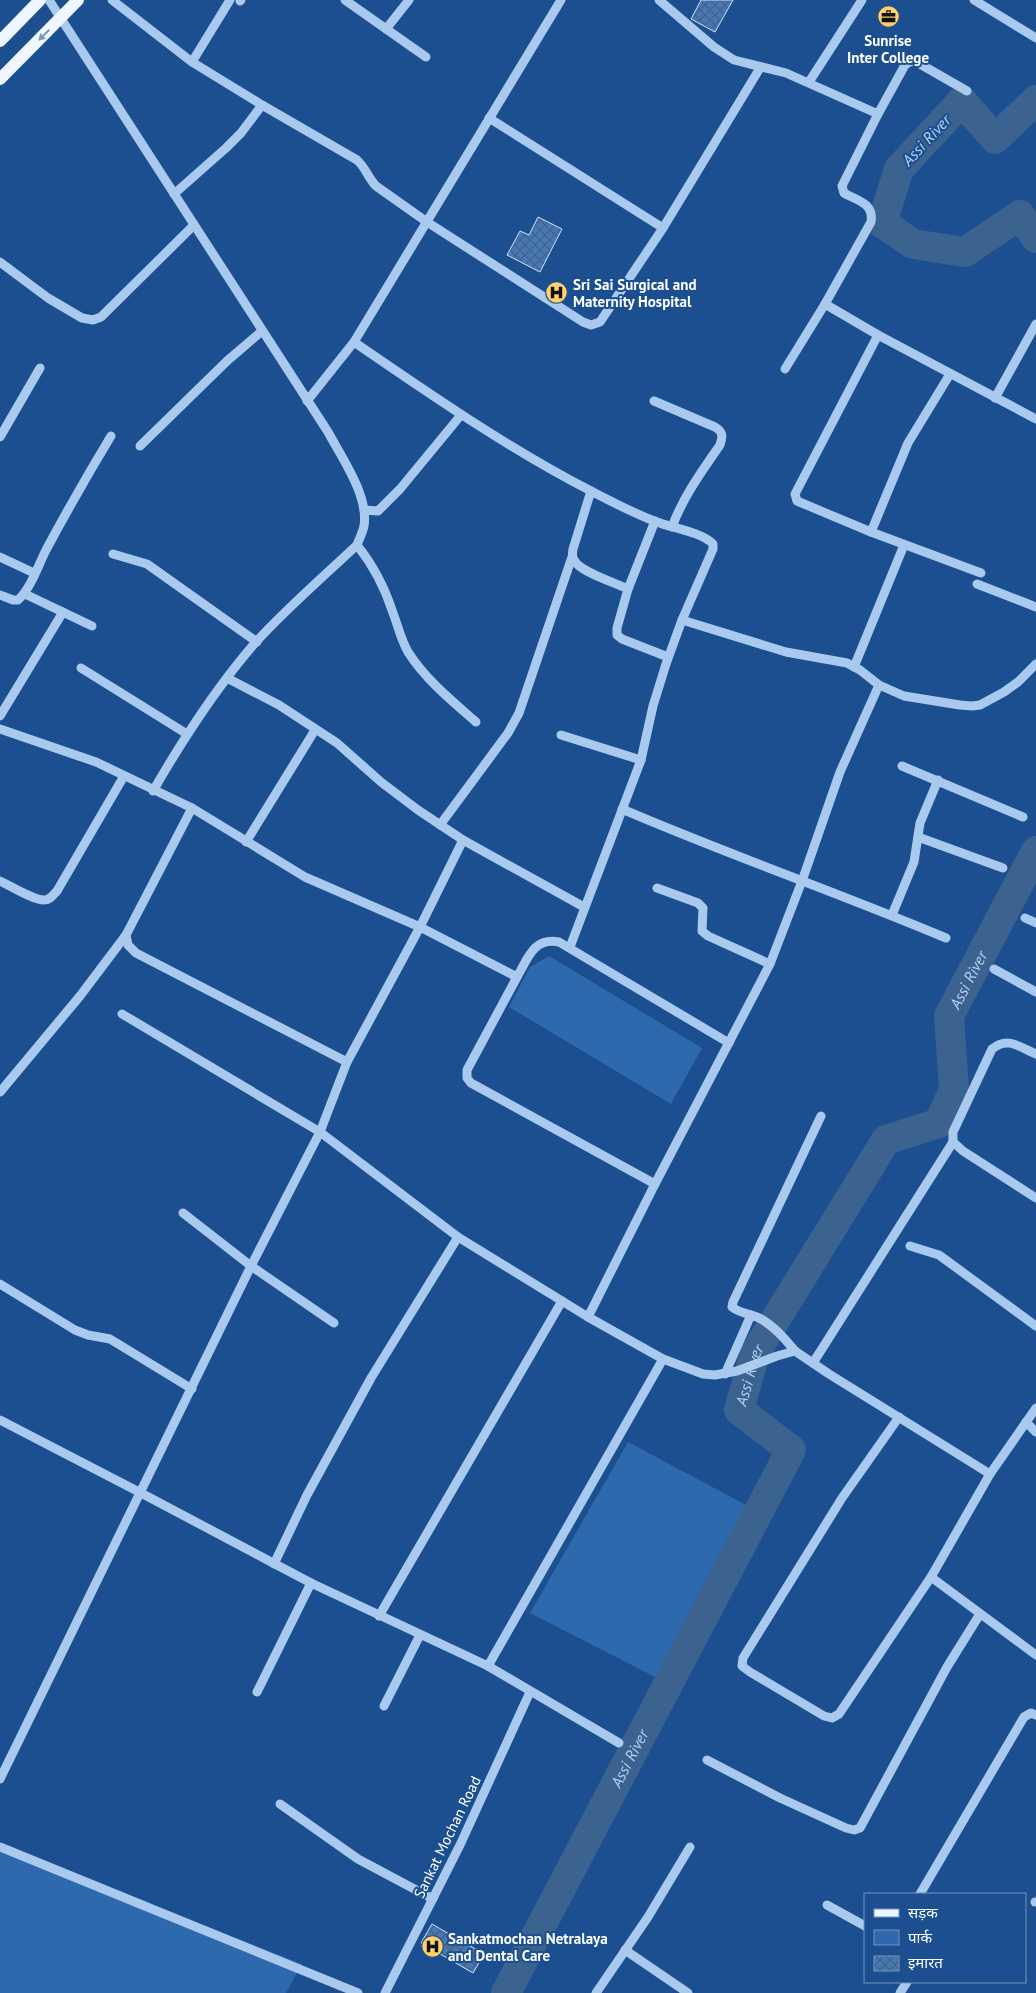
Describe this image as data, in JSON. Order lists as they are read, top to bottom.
{
  "streets": {
    "street": ["Sankat Mochan Road"]
  },
  "water": ["Assi River"],
  "places": {
    "office": ["Sunrise Inter College"],
    "hospital": ["Sri Sai Surgical and Maternity Hospital", "Sankatmochan Netralaya and Dental Care"]
  },
  "legend": ["सड़क", "पार्क", "इमारत"]
}
